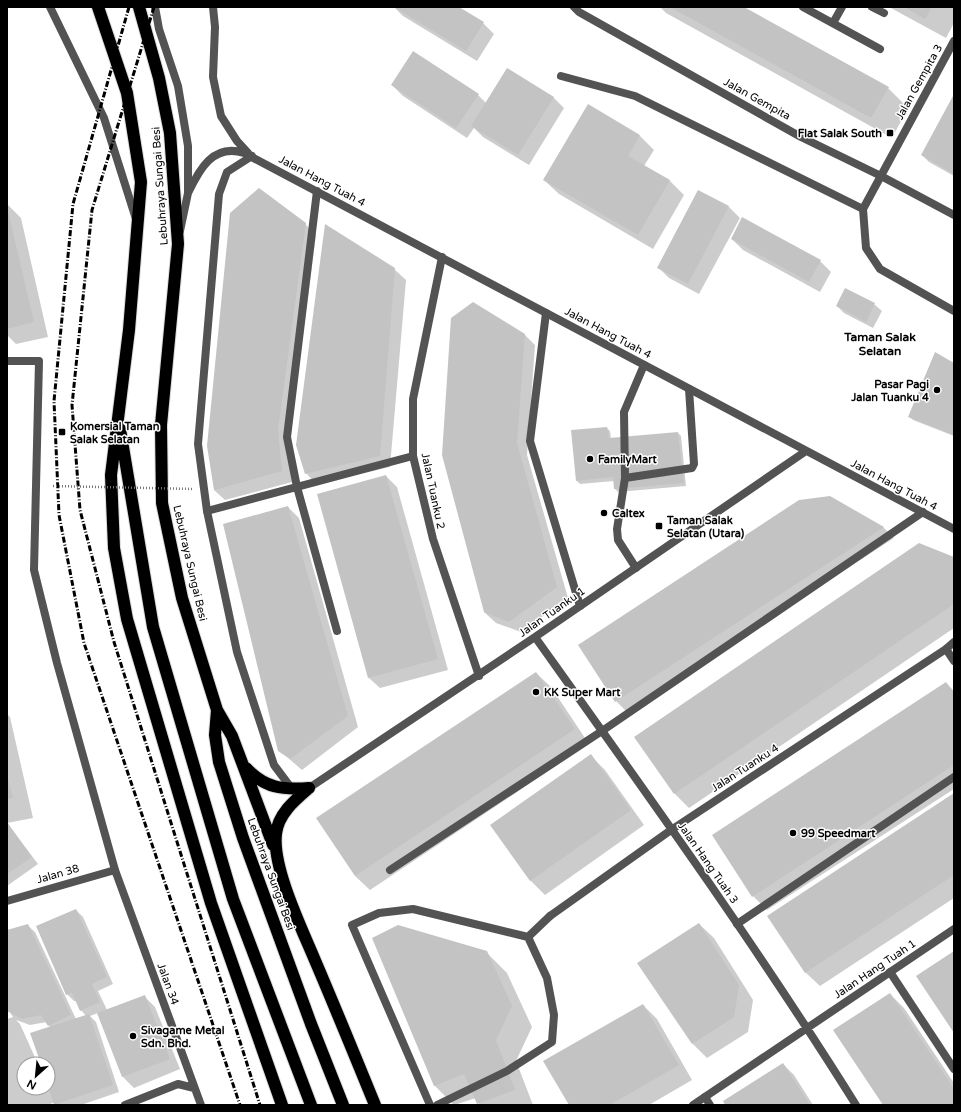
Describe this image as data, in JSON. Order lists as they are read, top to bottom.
{
  "streets": {
    "highway": ["Lebuhraya Sungai Besi"],
    "street": [
      "Jalan Gempita 3",
      "Jalan Gempita",
      "Jalan Hang Tuah 4",
      "Jalan Tuanku 2",
      "Jalan Tuanku 1",
      "Jalan Tuanku 4",
      "Jalan Hang Tuah 3",
      "Jalan 38",
      "Jalan Hang Tuah 1",
      "Jalan 34"
    ]
  },
  "crossings": [
    ["Jalan Gempita 3", "Jalan Gempita"],
    ["Jalan Hang Tuah 4", "Jalan Tuanku 2"],
    ["Jalan Hang Tuah 4", "Jalan Tuanku 1"],
    ["Jalan Tuanku 2", "Jalan Tuanku 1"],
    ["Jalan Tuanku 1", "Jalan Hang Tuah 3"],
    ["Jalan Tuanku 4", "Jalan Hang Tuah 3"],
    ["Jalan Hang Tuah 3", "Jalan Hang Tuah 1"],
    ["Jalan 38", "Jalan 34"]
  ],
  "districts": ["Taman Salak Selatan"],
  "places": {
    "transit": ["Flat Salak South", "Komersial Taman Salak Selatan", "Taman Salak Selatan (Utara)"],
    "other": [
      "Pasar Pagi Jalan Tuanku 4",
      "FamilyMart",
      "Caltex",
      "KK Super Mart",
      "99 Speedmart",
      "Sivagame Metal Sdn. Bhd."
    ]
  },
  "north": "bottom left"
}
